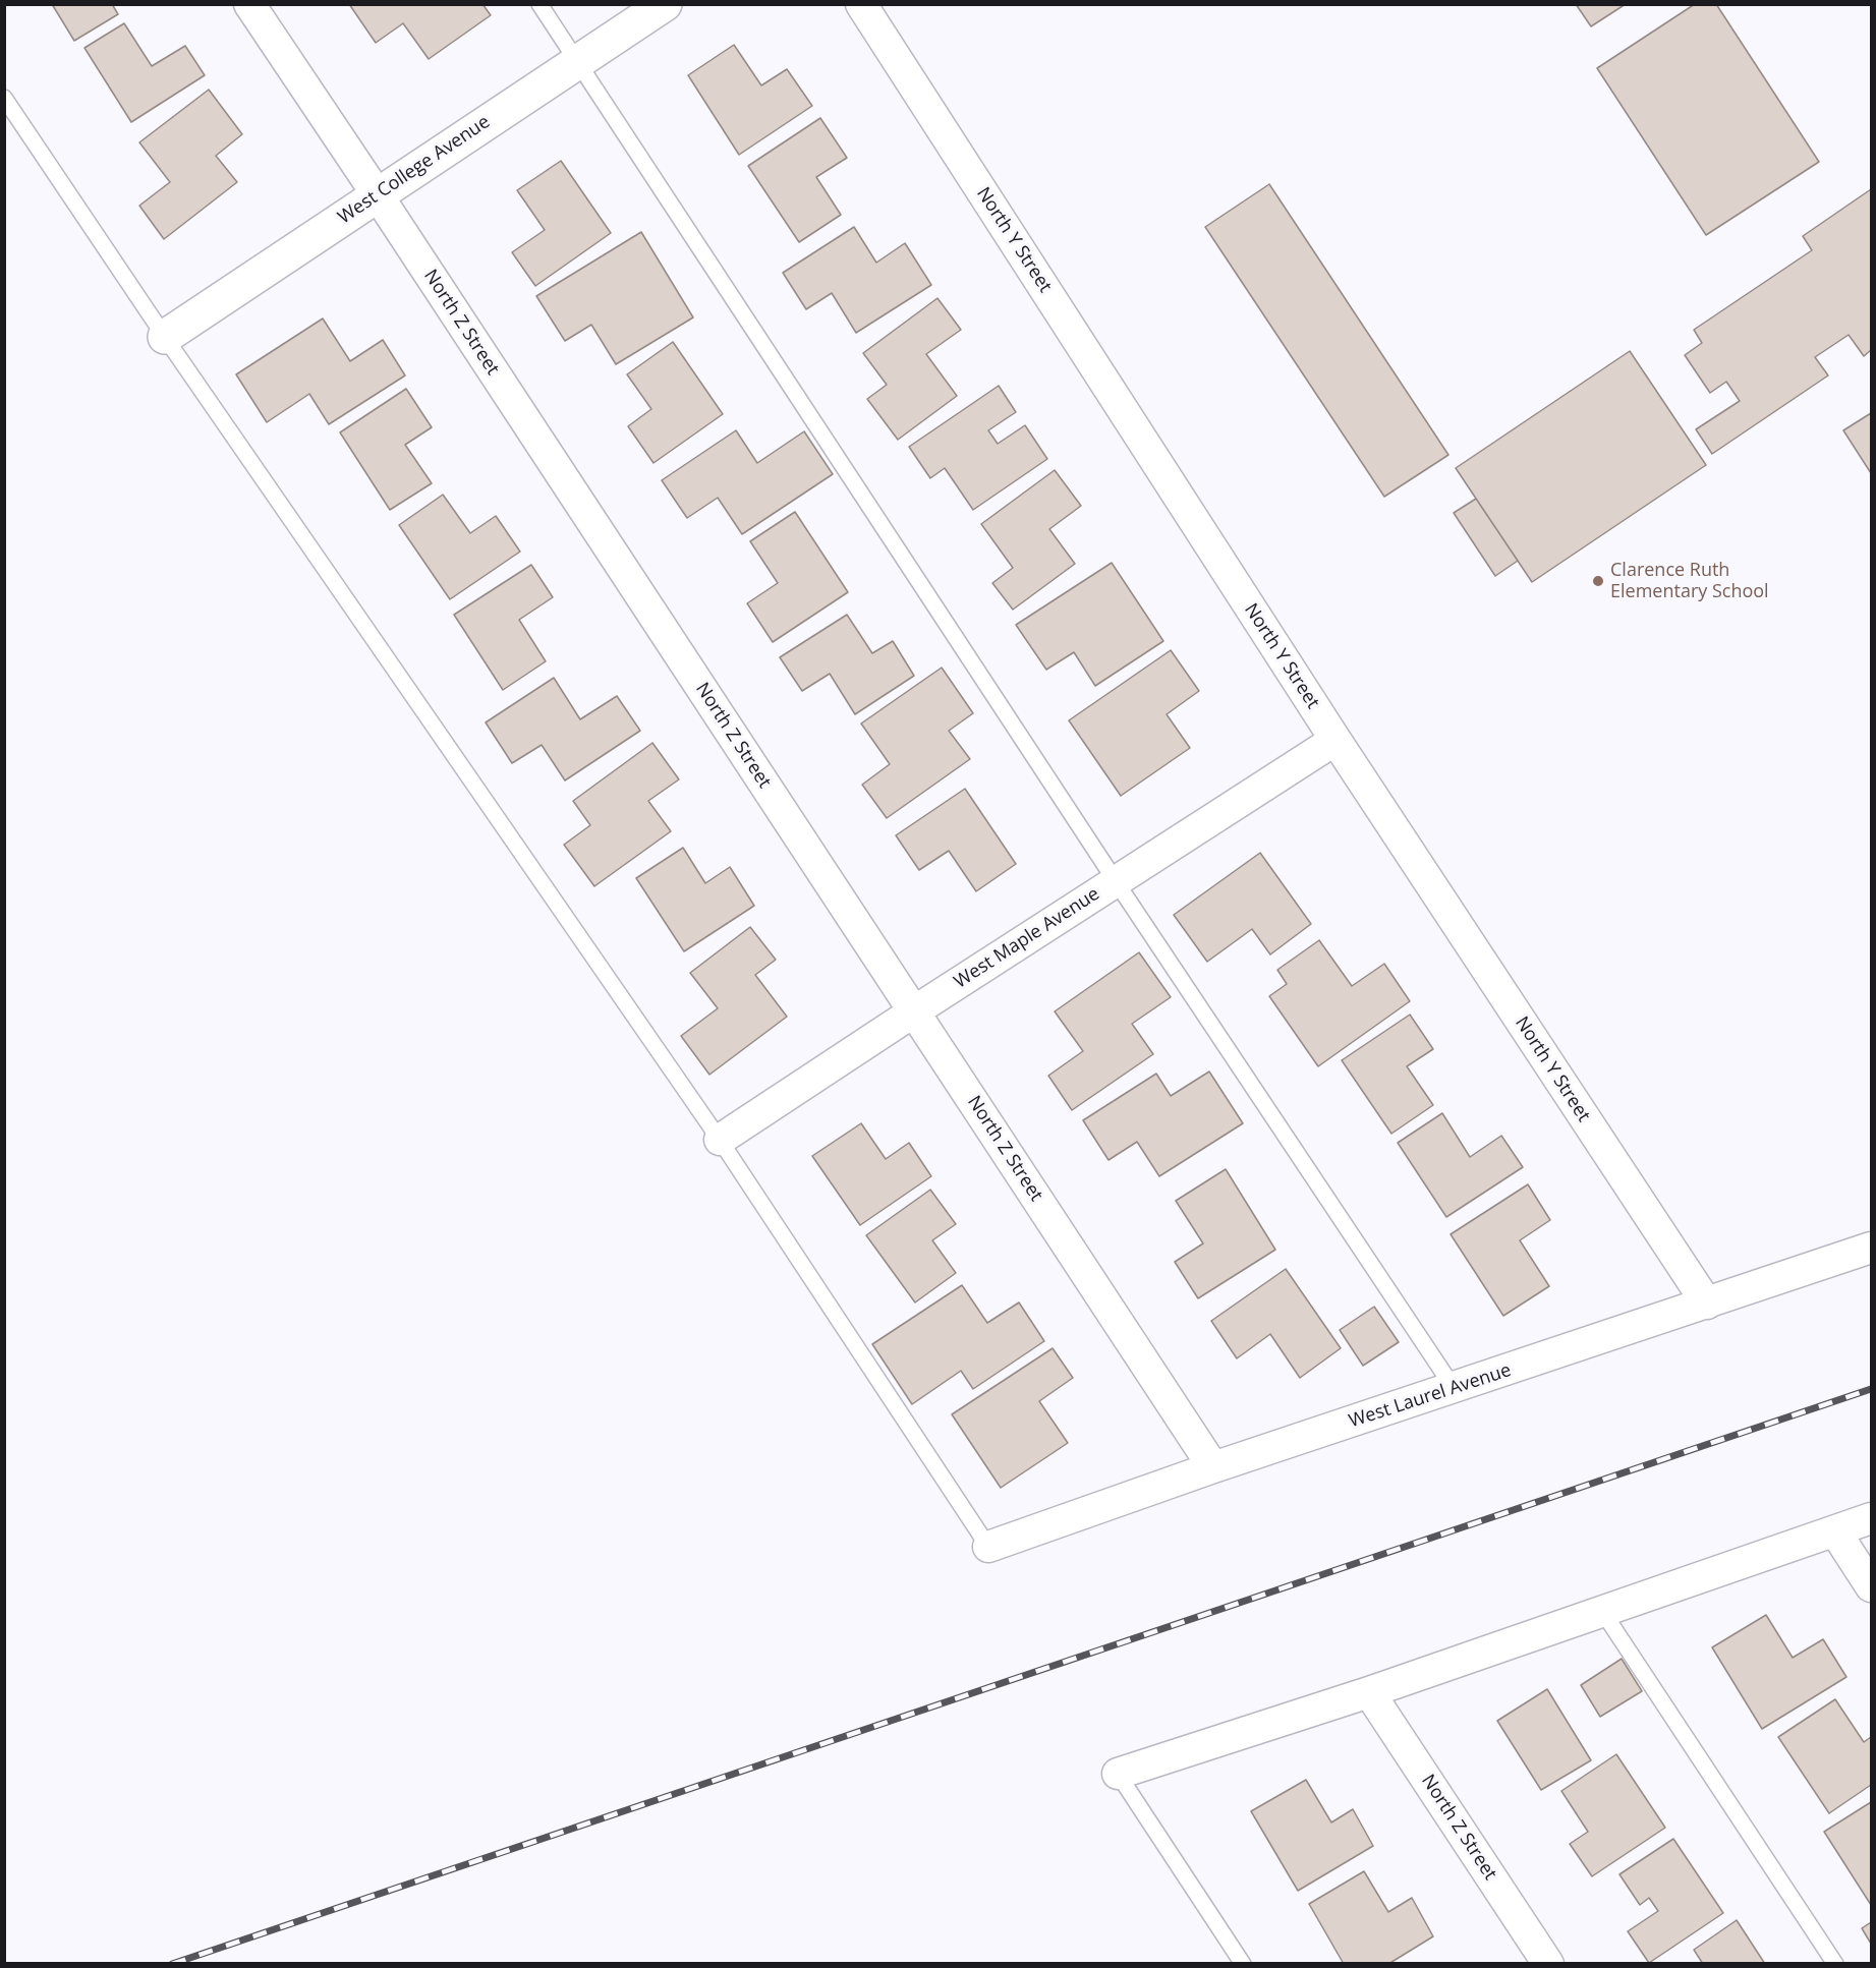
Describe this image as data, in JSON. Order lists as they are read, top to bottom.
{
  "streets": {
    "street": [
      "West College Avenue",
      "North Y Street",
      "North Z Street",
      "West Maple Avenue",
      "West Laurel Avenue"
    ]
  },
  "crossings": [
    ["West College Avenue", "North Z Street"],
    ["North Y Street", "West Maple Avenue"],
    ["North Y Street", "West Laurel Avenue"],
    ["North Z Street", "West Maple Avenue"],
    ["North Z Street", "West Laurel Avenue"]
  ],
  "places": ["Clarence Ruth Elementary School"]
}
